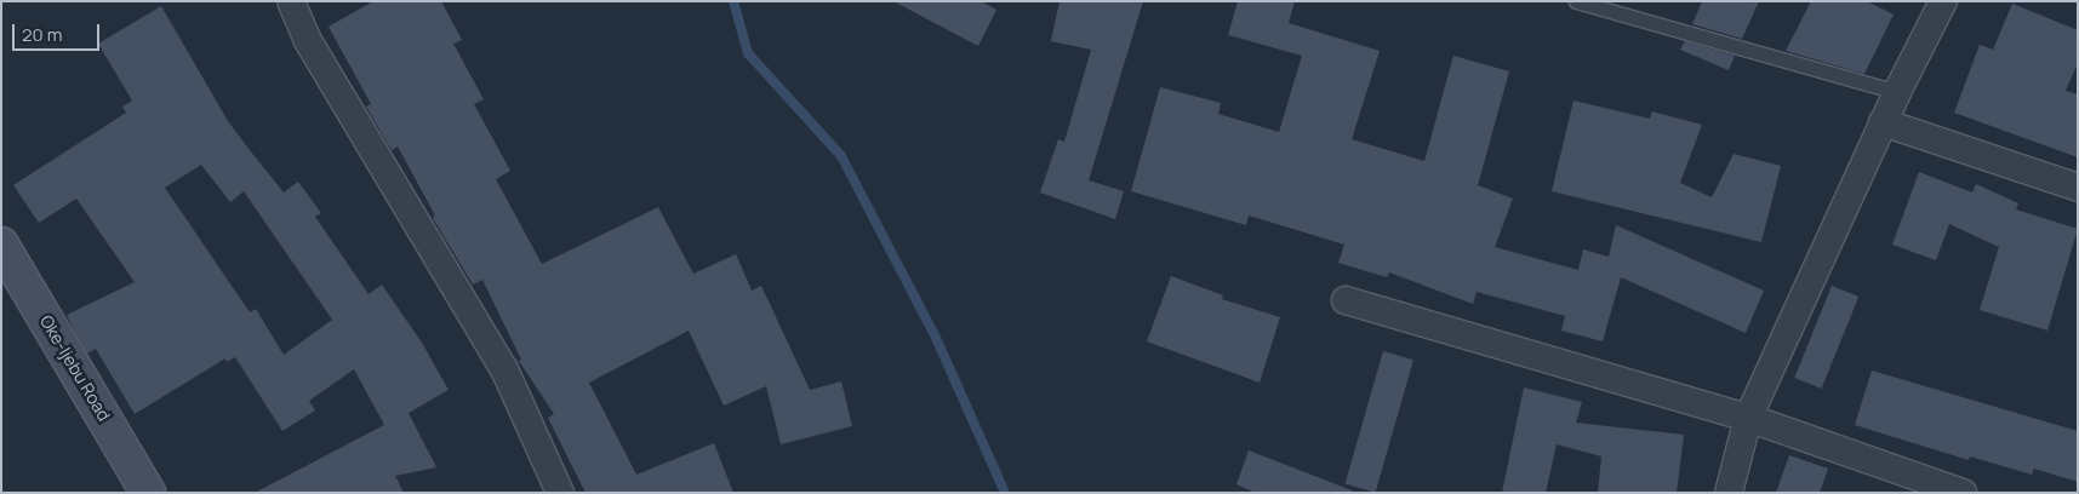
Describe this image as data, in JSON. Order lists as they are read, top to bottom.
{
  "streets": {
    "main road": ["Oke-Ijebu Road"]
  },
  "scale_bar": "20 m"
}
